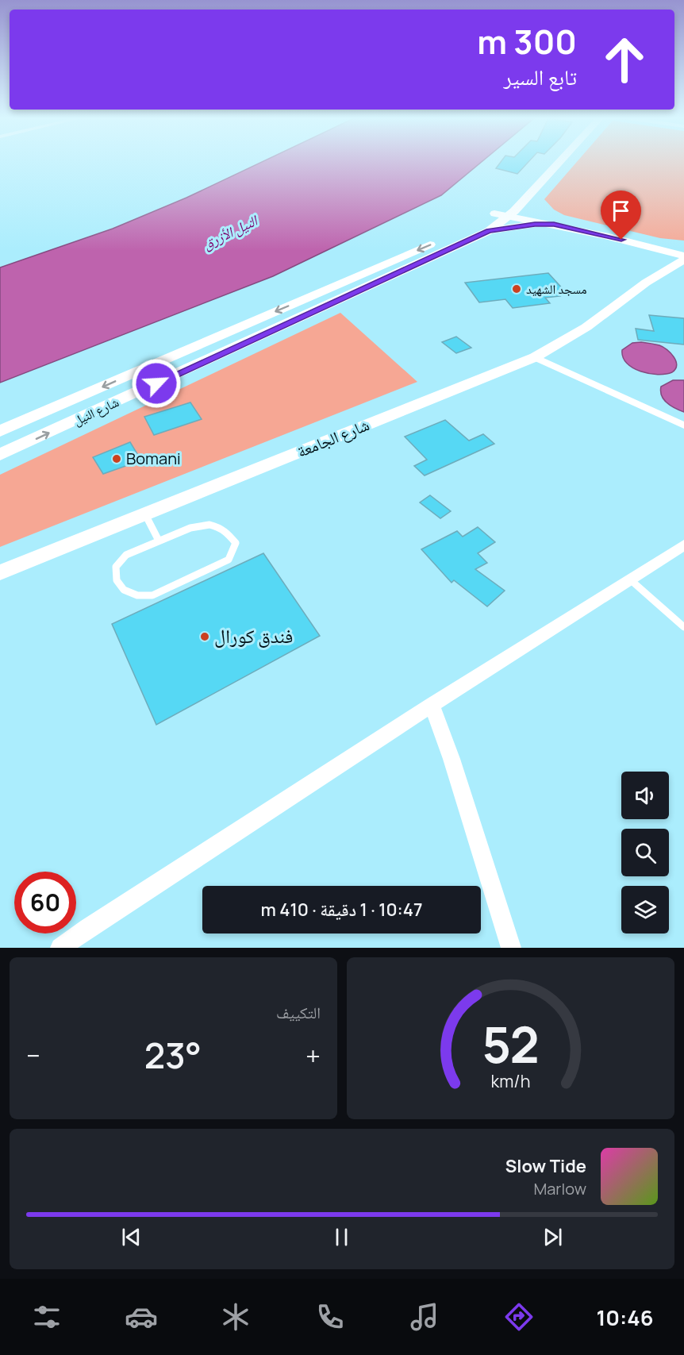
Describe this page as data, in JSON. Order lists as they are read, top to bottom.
{
  "streets": {
    "main road": ["شارع النيل", "شارع الجامعة"]
  },
  "water": ["النيل الأزرق"],
  "places": ["مسجد الشهيد", "Bomani", "فندق كورال"],
  "page": {
    "turn": ["300 m", "تابع السير"],
    "limit": "60",
    "trip": "10:47 · 1 دقيقة · 410 m",
    "tile": "التكييف",
    "heat": ["−", "23°", "+"],
    "song": ["Slow Tide", "Marlow"],
    "tabs": "10:46",
    "gauge": ["52", "km/h"]
  }
}
